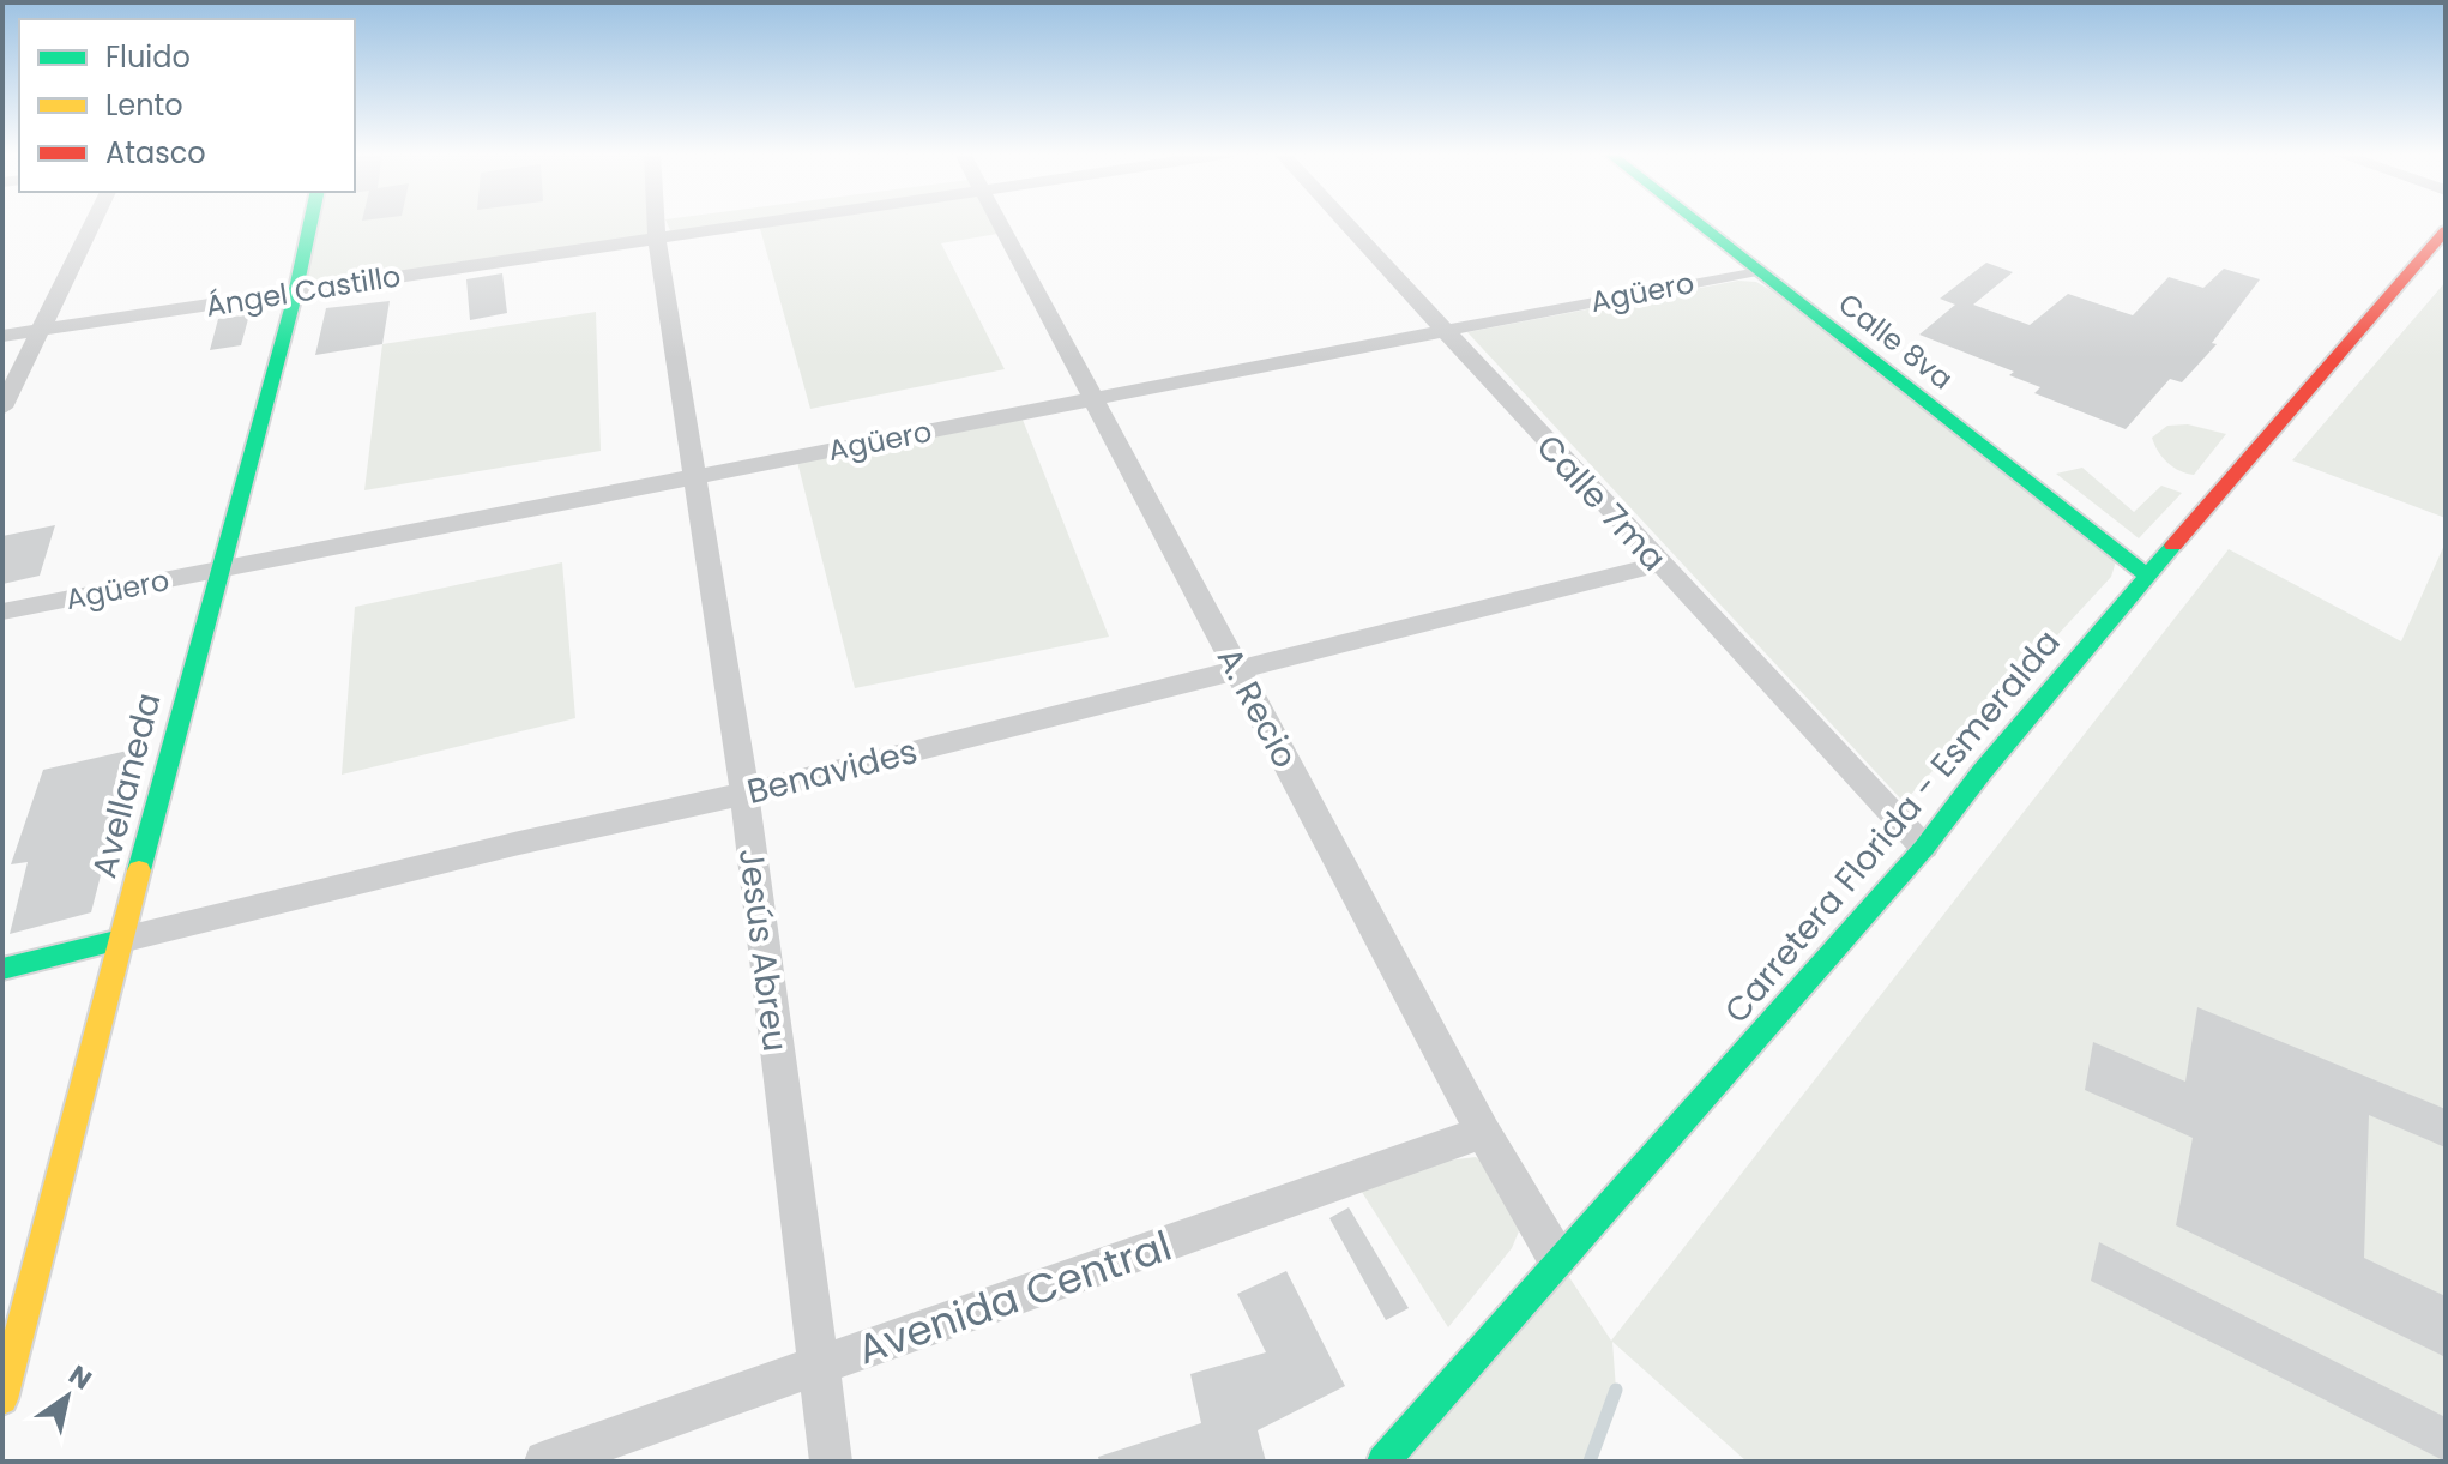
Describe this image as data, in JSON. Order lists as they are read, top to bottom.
{
  "streets": {
    "street": [
      "Ángel Castillo",
      "Agüero",
      "Calle 8va",
      "Calle 7ma",
      "A. Recio",
      "Benavides",
      "Avellaneda",
      "Carretera Florida - Esmeralda",
      "Jesús Abreu",
      "Avenida Central"
    ]
  },
  "crossings": [
    ["Ángel Castillo", "Avellaneda"],
    ["Ángel Castillo", "Jesús Abreu"],
    ["Agüero", "Calle 8va"],
    ["Agüero", "Calle 7ma"],
    ["Agüero", "A. Recio"],
    ["Agüero", "Avellaneda"],
    ["Agüero", "Jesús Abreu"],
    ["Calle 8va", "Carretera Florida - Esmeralda"],
    ["Calle 7ma", "Benavides"],
    ["Calle 7ma", "Carretera Florida - Esmeralda"],
    ["A. Recio", "Benavides"],
    ["A. Recio", "Carretera Florida - Esmeralda"],
    ["A. Recio", "Avenida Central"],
    ["Benavides", "Avellaneda"],
    ["Benavides", "Jesús Abreu"],
    ["Jesús Abreu", "Avenida Central"]
  ],
  "legend": ["Fluido", "Lento", "Atasco"],
  "north": "top right"
}
